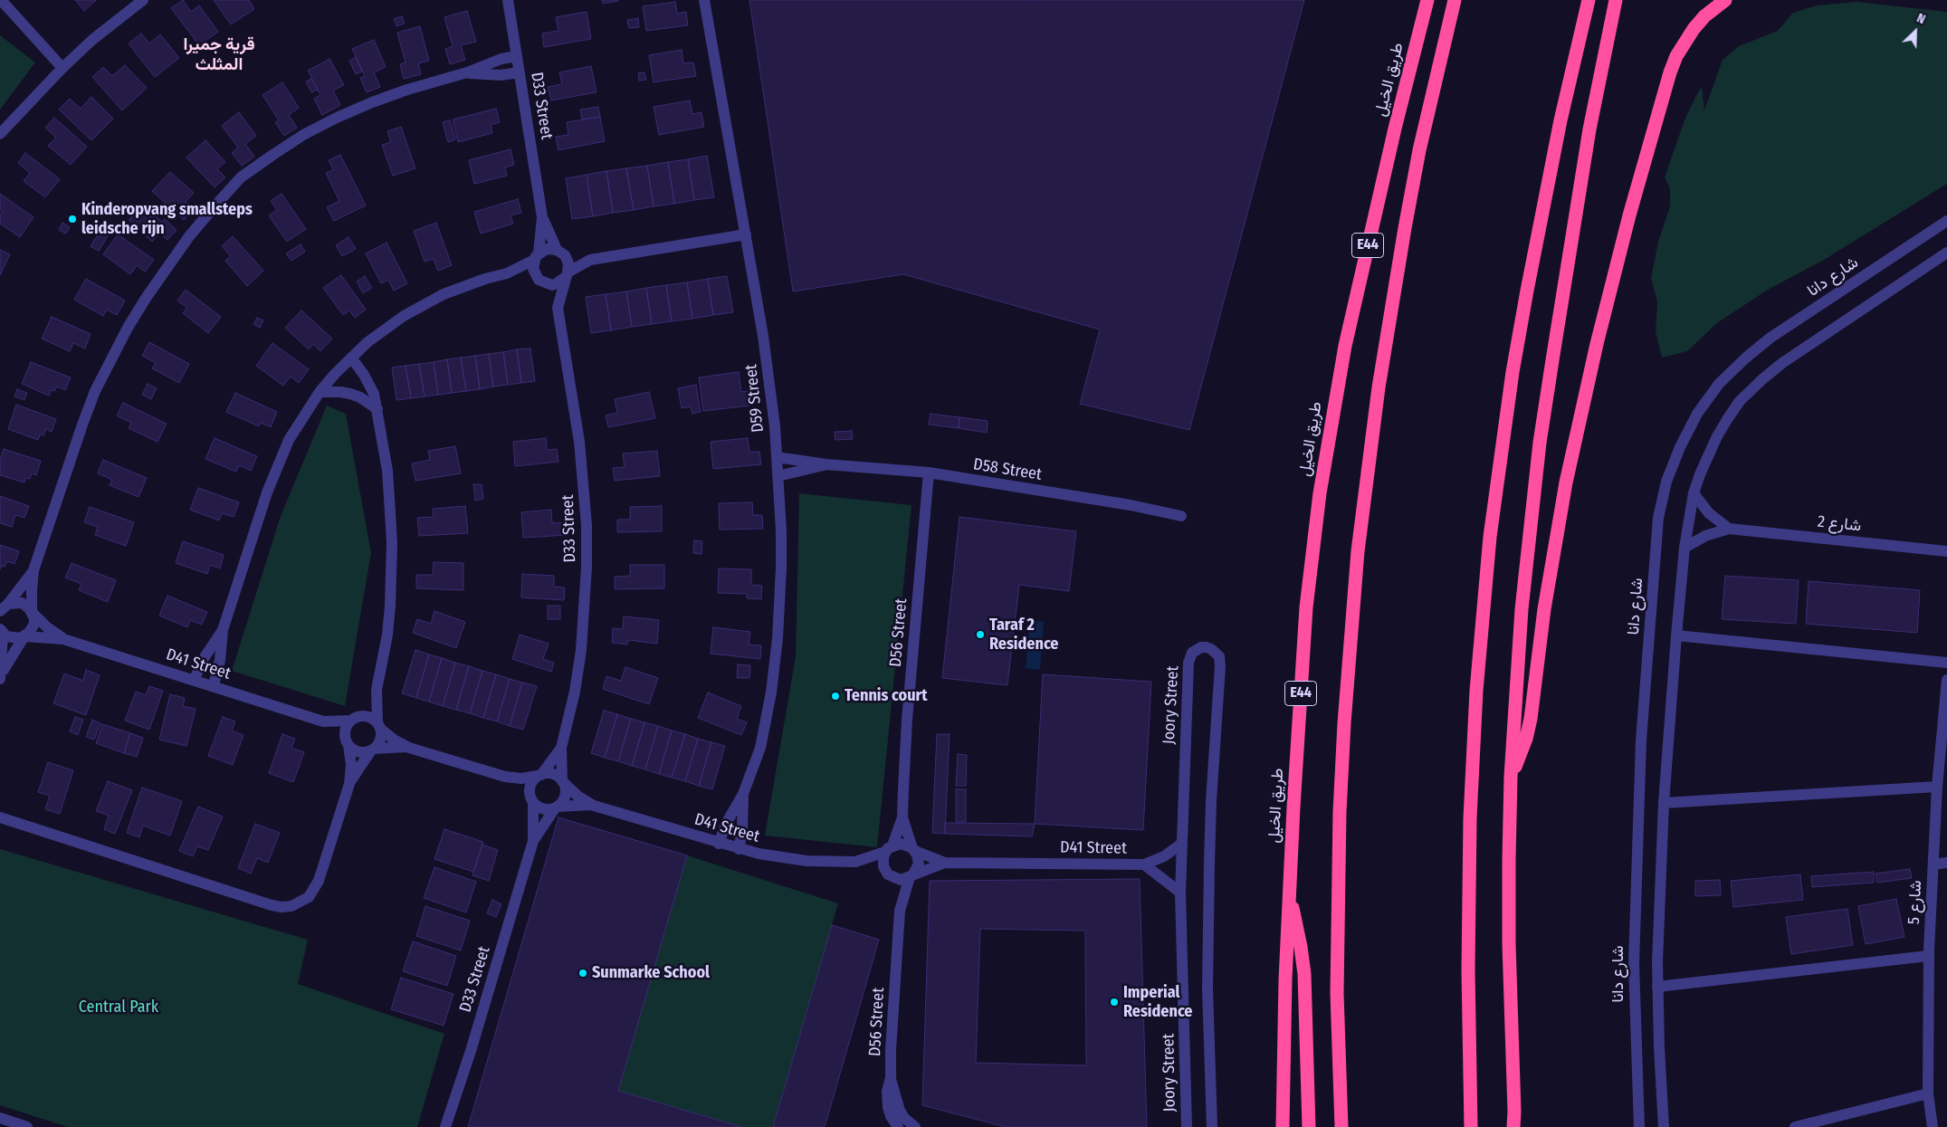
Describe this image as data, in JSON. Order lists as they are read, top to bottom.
{
  "streets": {
    "highway": ["طريق الخيل", "E44"],
    "street": [
      "D33 Street",
      "شارع دانا",
      "D59 Street",
      "D58 Street",
      "شارع 2",
      "D56 Street",
      "D41 Street",
      "Joory Street",
      "شارع 5"
    ]
  },
  "crossings": [
    ["D33 Street", "D41 Street"],
    ["D59 Street", "D58 Street"],
    ["D59 Street", "D41 Street"],
    ["D58 Street", "D56 Street"],
    ["D56 Street", "D41 Street"],
    ["D41 Street", "Joory Street"]
  ],
  "districts": ["قرية جميرا المثلث"],
  "parks": ["Central Park"],
  "places": [
    "Kinderopvang smallsteps leidsche rijn",
    "Taraf 2 Residence",
    "Tennis court",
    "Sunmarke School",
    "Imperial Residence"
  ],
  "north": "top right"
}
